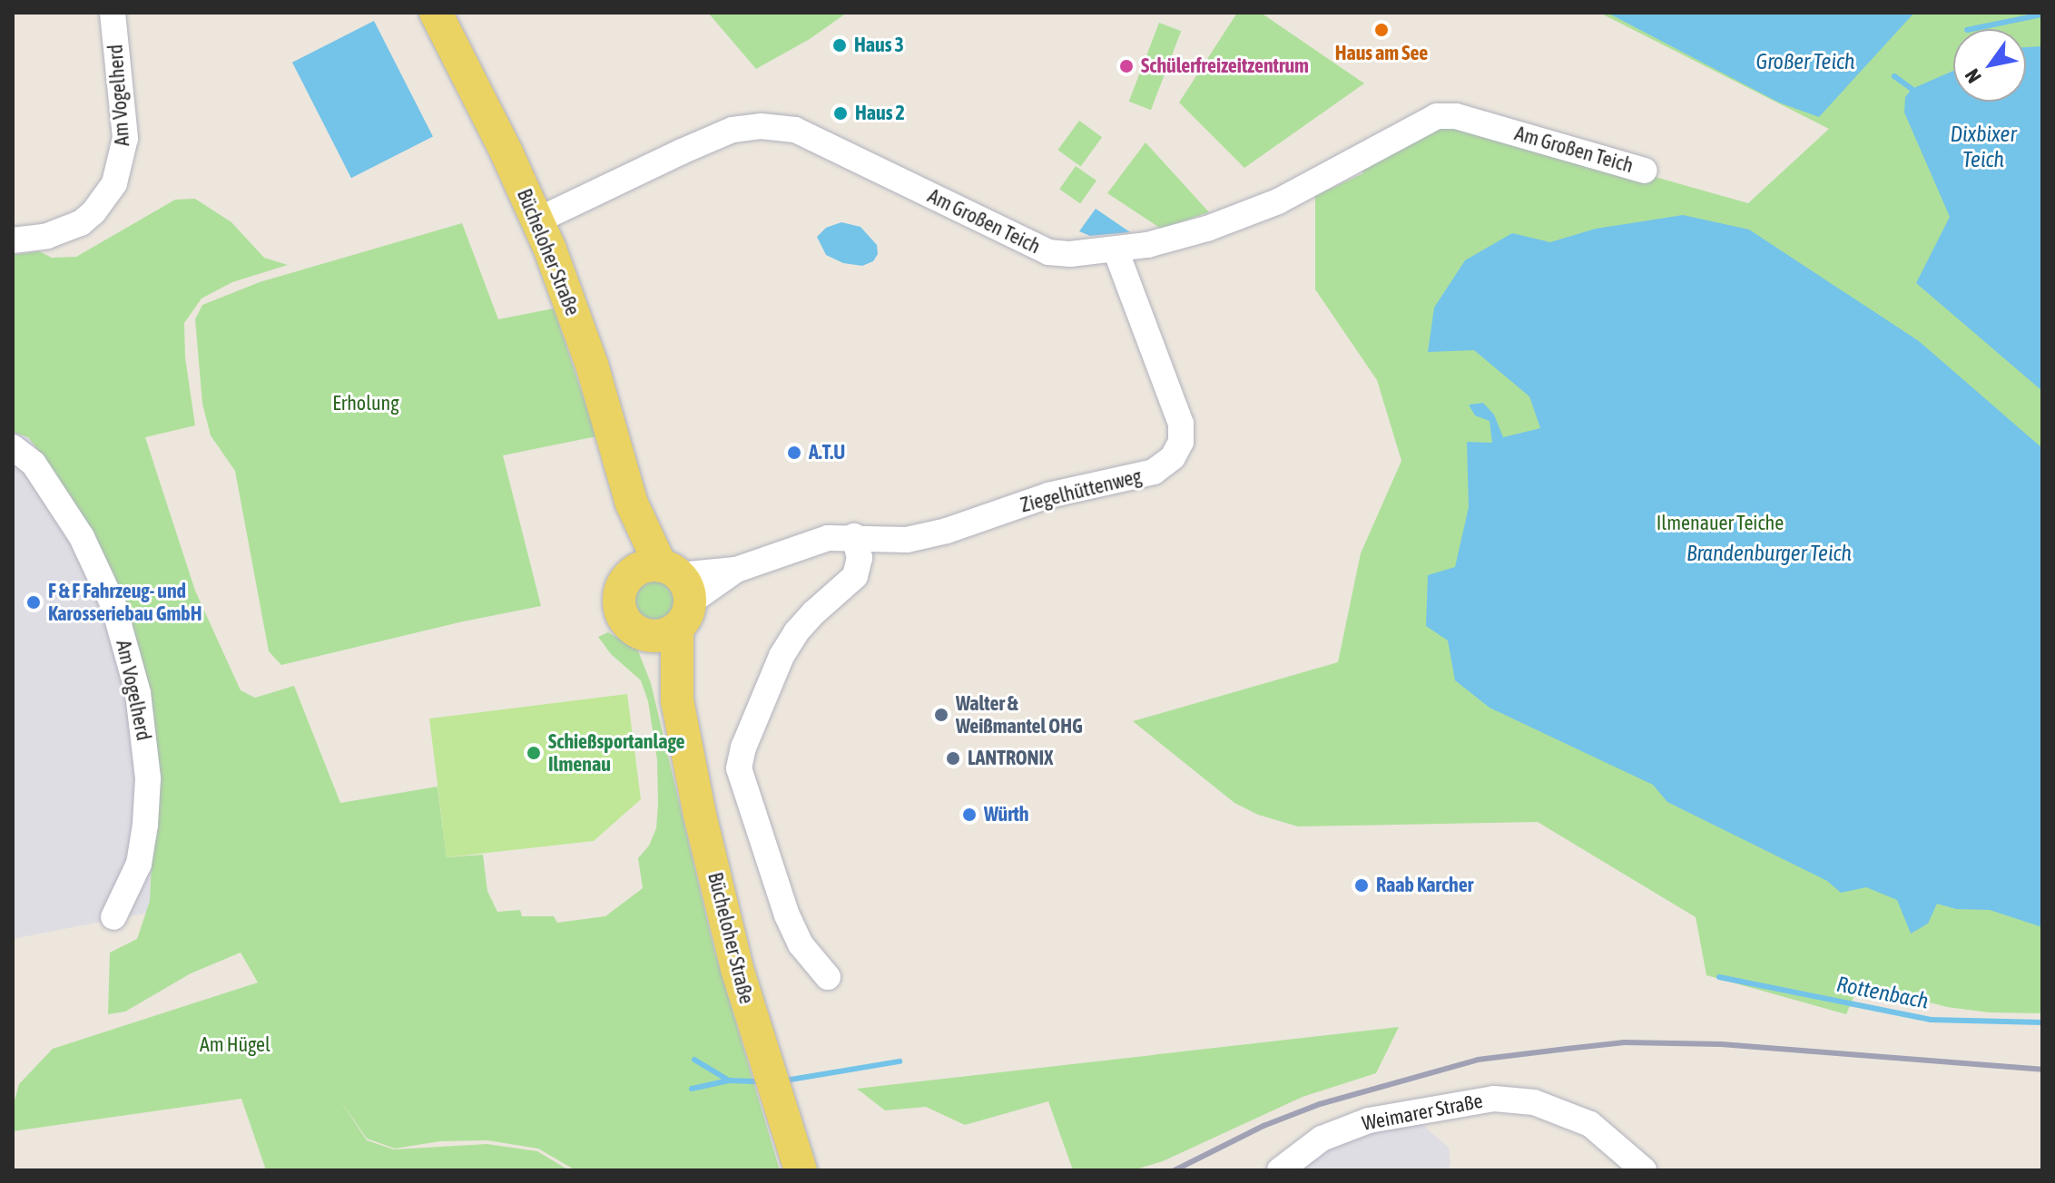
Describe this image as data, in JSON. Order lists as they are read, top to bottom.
{
  "streets": {
    "main road": ["Bücheloher Straße"],
    "street": [
      "Am Vogelherd",
      "Am Großen Teich",
      "Ziegelhüttenweg",
      "Weimarer Straße"
    ]
  },
  "crossings": [
    ["Am Großen Teich", "Bücheloher Straße"],
    ["Am Großen Teich", "Ziegelhüttenweg"],
    ["Bücheloher Straße", "Ziegelhüttenweg"]
  ],
  "water": [
    "Großer Teich",
    "Dixbixer Teich",
    "Brandenburger Teich",
    "Rottenbach"
  ],
  "parks": ["Erholung", "Ilmenauer Teiche", "Am Hügel"],
  "places": [
    "Haus am See",
    "Haus 3",
    "Schülerfreizeitzentrum",
    "Haus 2",
    "A.T.U",
    "F & F Fahrzeug- und Karosseriebau GmbH",
    "Walter & Weißmantel OHG",
    "Schießsportanlage Ilmenau",
    "LANTRONIX",
    "Würth",
    "Raab Karcher"
  ],
  "north": "bottom left"
}
